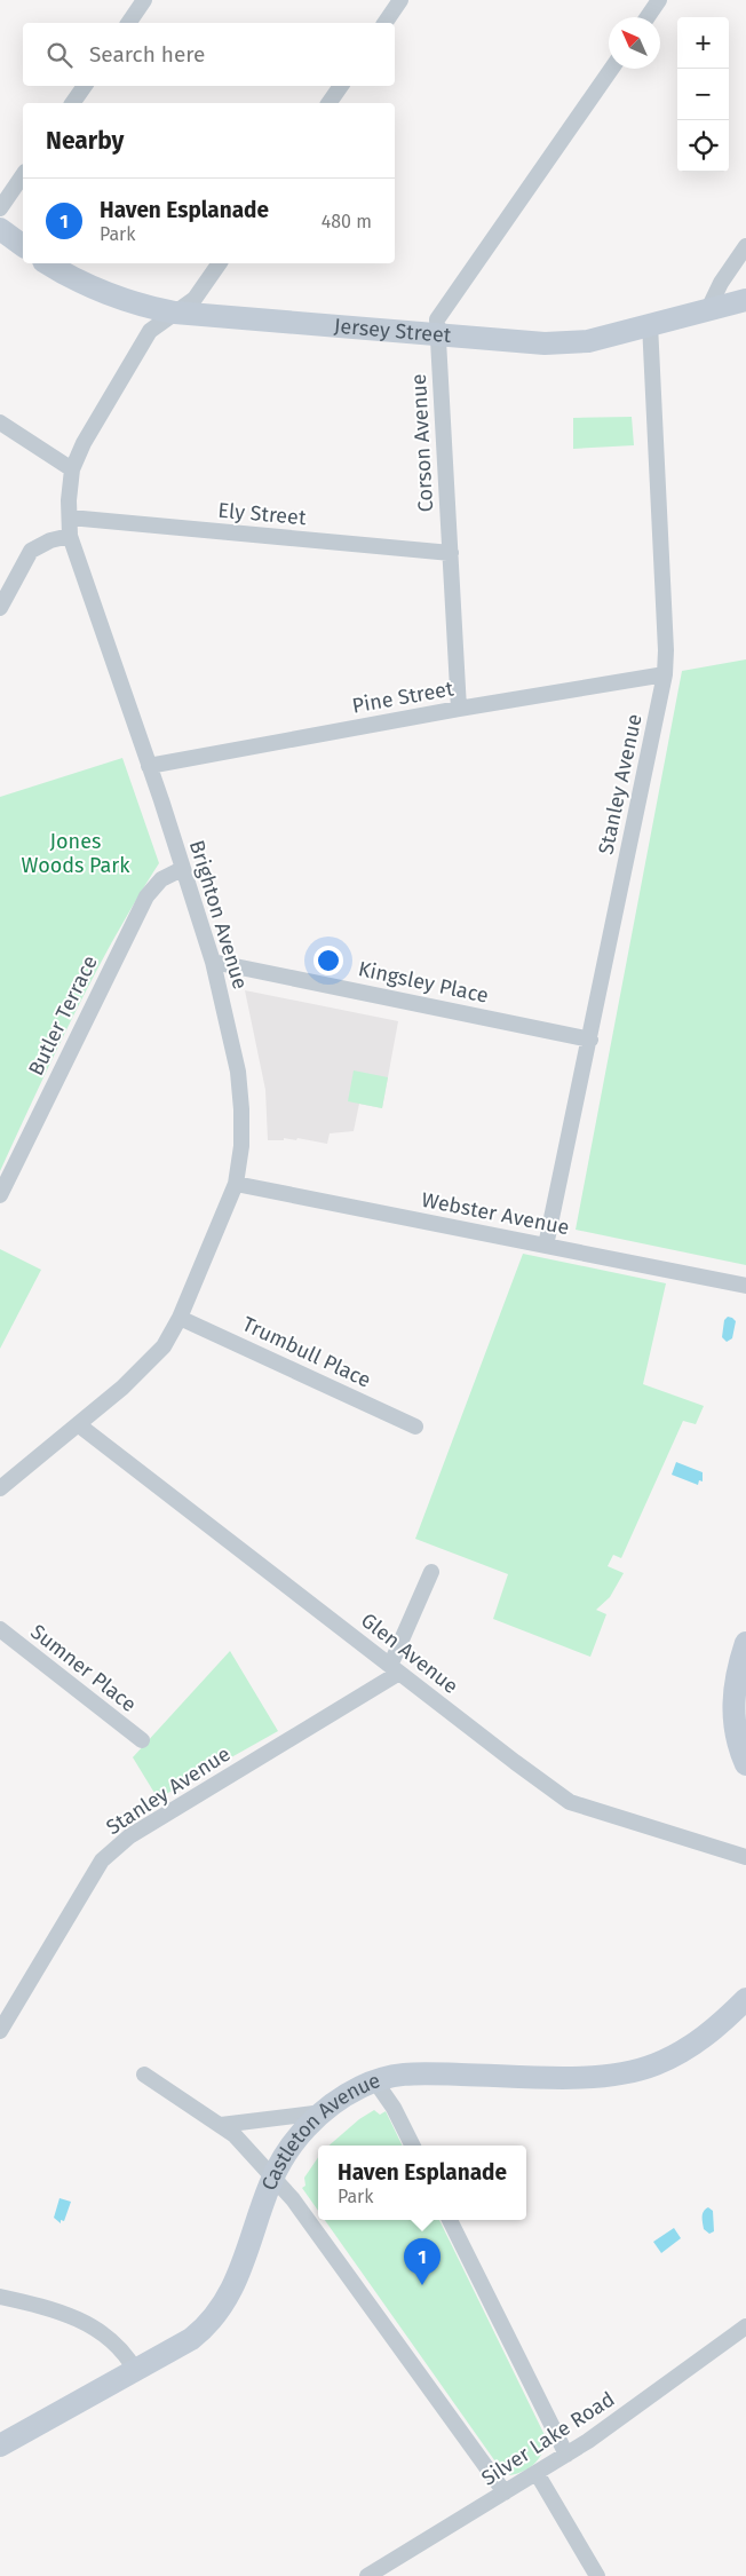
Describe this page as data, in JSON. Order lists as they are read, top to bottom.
{
  "streets": {
    "street": [
      "Jersey Street",
      "Corson Avenue",
      "Ely Street",
      "Pine Street",
      "Stanley Avenue",
      "Brighton Avenue",
      "Kingsley Place",
      "Butler Terrace",
      "Webster Avenue",
      "Trumbull Place",
      "Glen Avenue",
      "Sumner Place",
      "Castleton Avenue",
      "Silver Lake Road"
    ]
  },
  "crossings": [
    ["Jersey Street", "Corson Avenue"],
    ["Jersey Street", "Stanley Avenue"],
    ["Jersey Street", "Brighton Avenue"],
    ["Corson Avenue", "Ely Street"],
    ["Corson Avenue", "Pine Street"],
    ["Ely Street", "Brighton Avenue"],
    ["Pine Street", "Stanley Avenue"],
    ["Pine Street", "Brighton Avenue"],
    ["Stanley Avenue", "Kingsley Place"],
    ["Stanley Avenue", "Webster Avenue"],
    ["Stanley Avenue", "Glen Avenue"],
    ["Brighton Avenue", "Kingsley Place"],
    ["Brighton Avenue", "Butler Terrace"],
    ["Brighton Avenue", "Webster Avenue"],
    ["Brighton Avenue", "Trumbull Place"],
    ["Brighton Avenue", "Glen Avenue"]
  ],
  "parks": ["Jones Woods Park"],
  "north": "top left",
  "page": {
    "map_buttons": ["+", "−"],
    "search": "Search here",
    "heading": "Nearby",
    "list": [
      {
        "mark": "1",
        "name": "Haven Esplanade",
        "note": "Park",
        "value": "480 m"
      }
    ],
    "popup": ["Haven Esplanade", "Park"],
    "pins": "1"
  }
}
